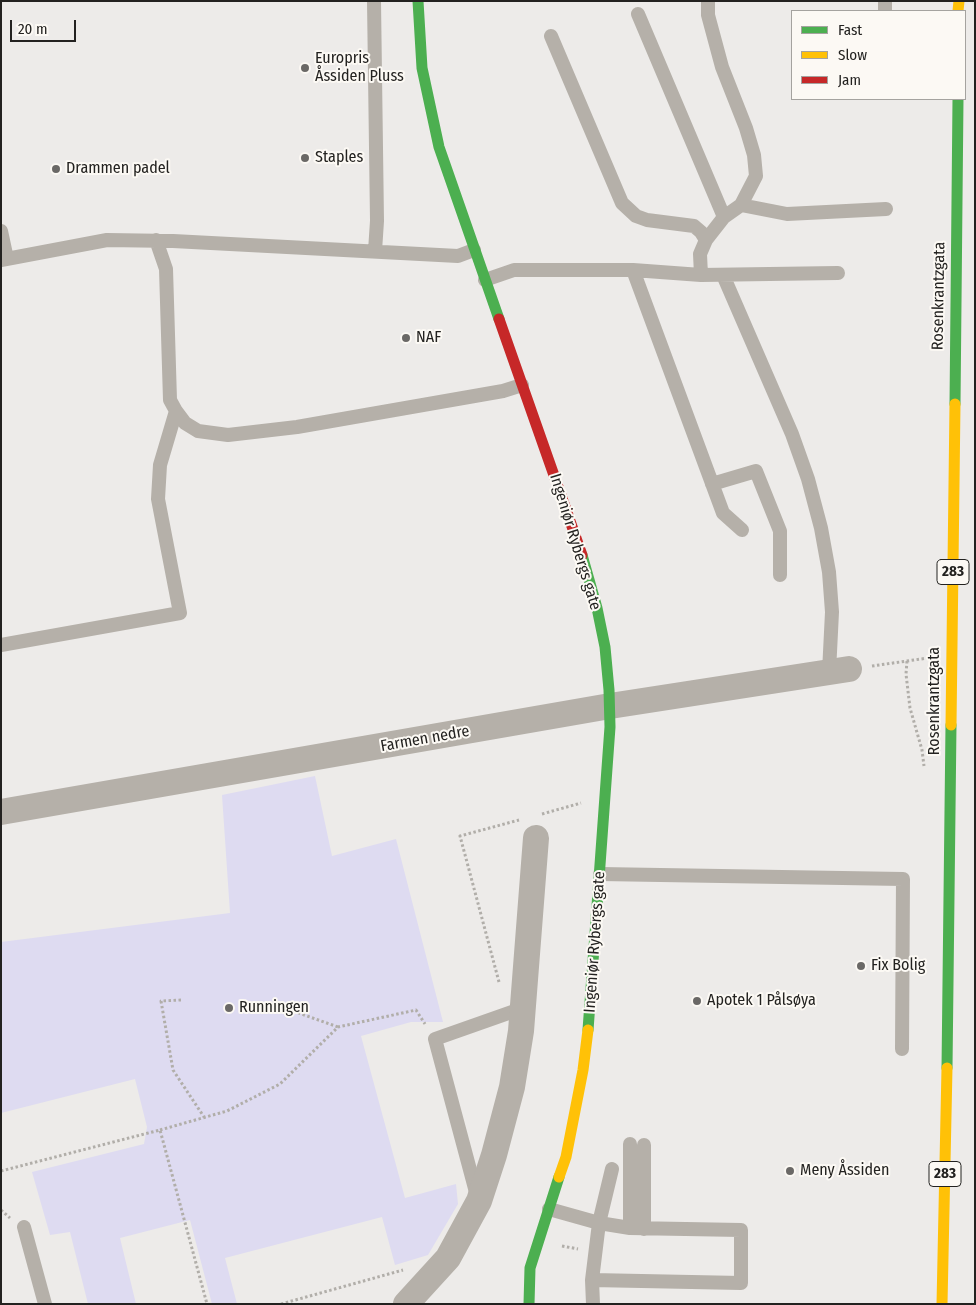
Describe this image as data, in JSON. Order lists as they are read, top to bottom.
{
  "streets": {
    "street": [
      "Rosenkrantzgata",
      "Ingeniør Rybergs gate",
      "283",
      "Farmen nedre"
    ]
  },
  "crossings": [
    ["Ingeniør Rybergs gate", "Farmen nedre"]
  ],
  "places": [
    "Europris Åssiden Pluss",
    "Staples",
    "Drammen padel",
    "NAF",
    "Fix Bolig",
    "Apotek 1 Pålsøya",
    "Runningen",
    "Meny Åssiden"
  ],
  "legend": ["Fast", "Slow", "Jam"],
  "scale_bar": "20 m"
}
